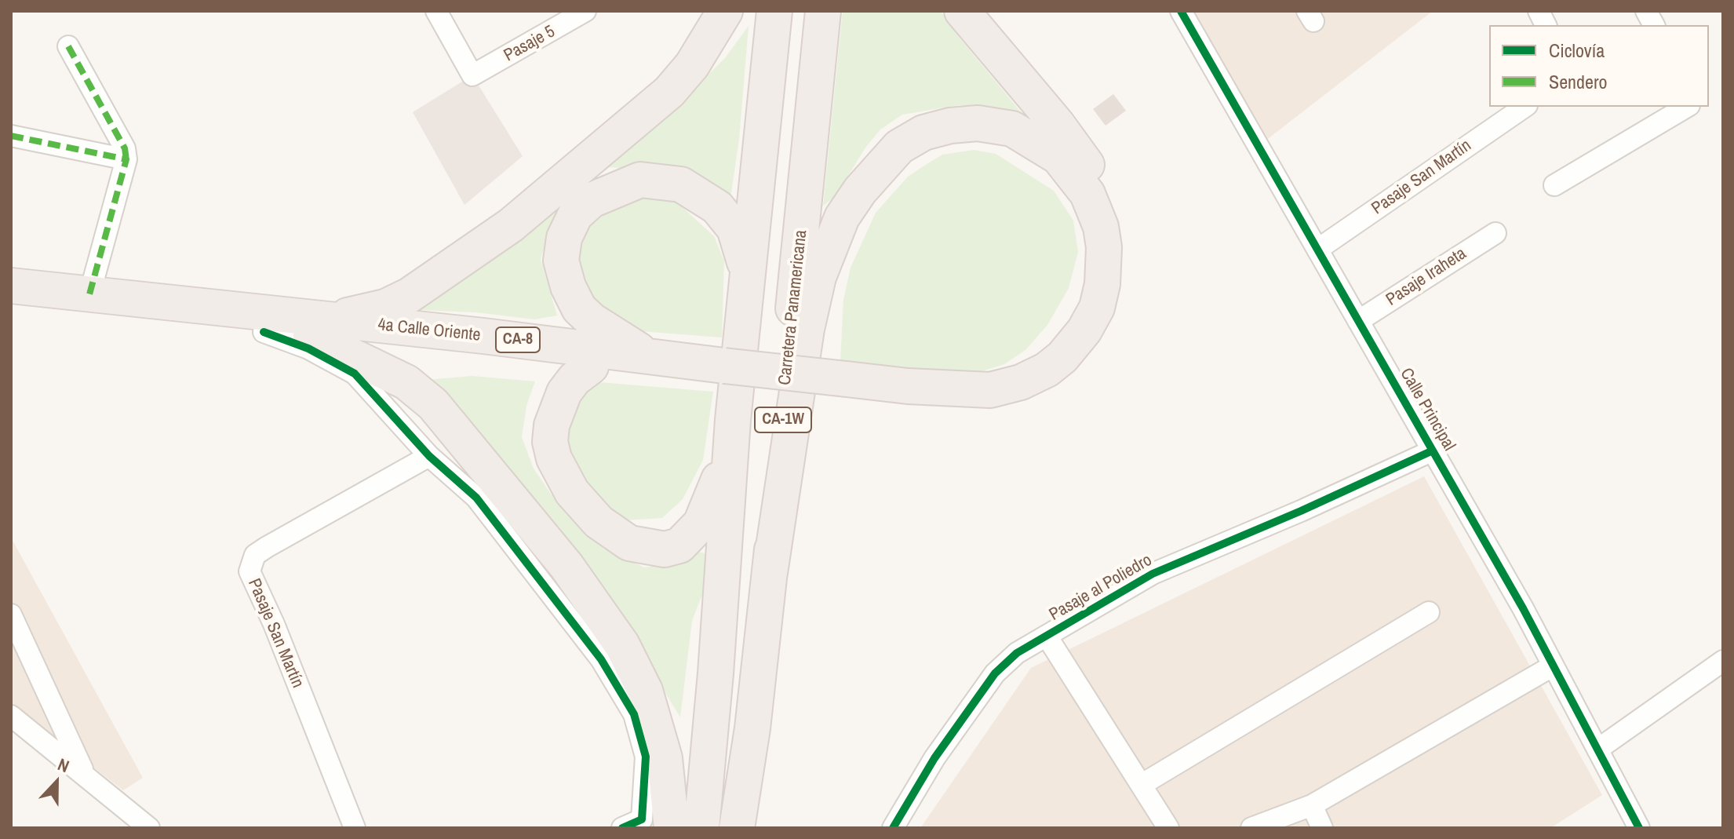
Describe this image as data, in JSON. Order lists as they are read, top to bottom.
{
  "streets": {
    "highway": [
      "Carretera Panamericana",
      "4a Calle Oriente",
      "CA-8",
      "CA-1W"
    ],
    "street": [
      "Pasaje 5",
      "Pasaje San Martín",
      "Pasaje Iraheta",
      "Calle Principal",
      "Pasaje al Poliedro"
    ]
  },
  "crossings": [
    ["Pasaje San Martín", "Calle Principal"],
    ["Pasaje Iraheta", "Calle Principal"],
    ["4a Calle Oriente", "CA-1W"],
    ["Calle Principal", "Pasaje al Poliedro"]
  ],
  "legend": ["Ciclovía", "Sendero"],
  "north": "top"
}
